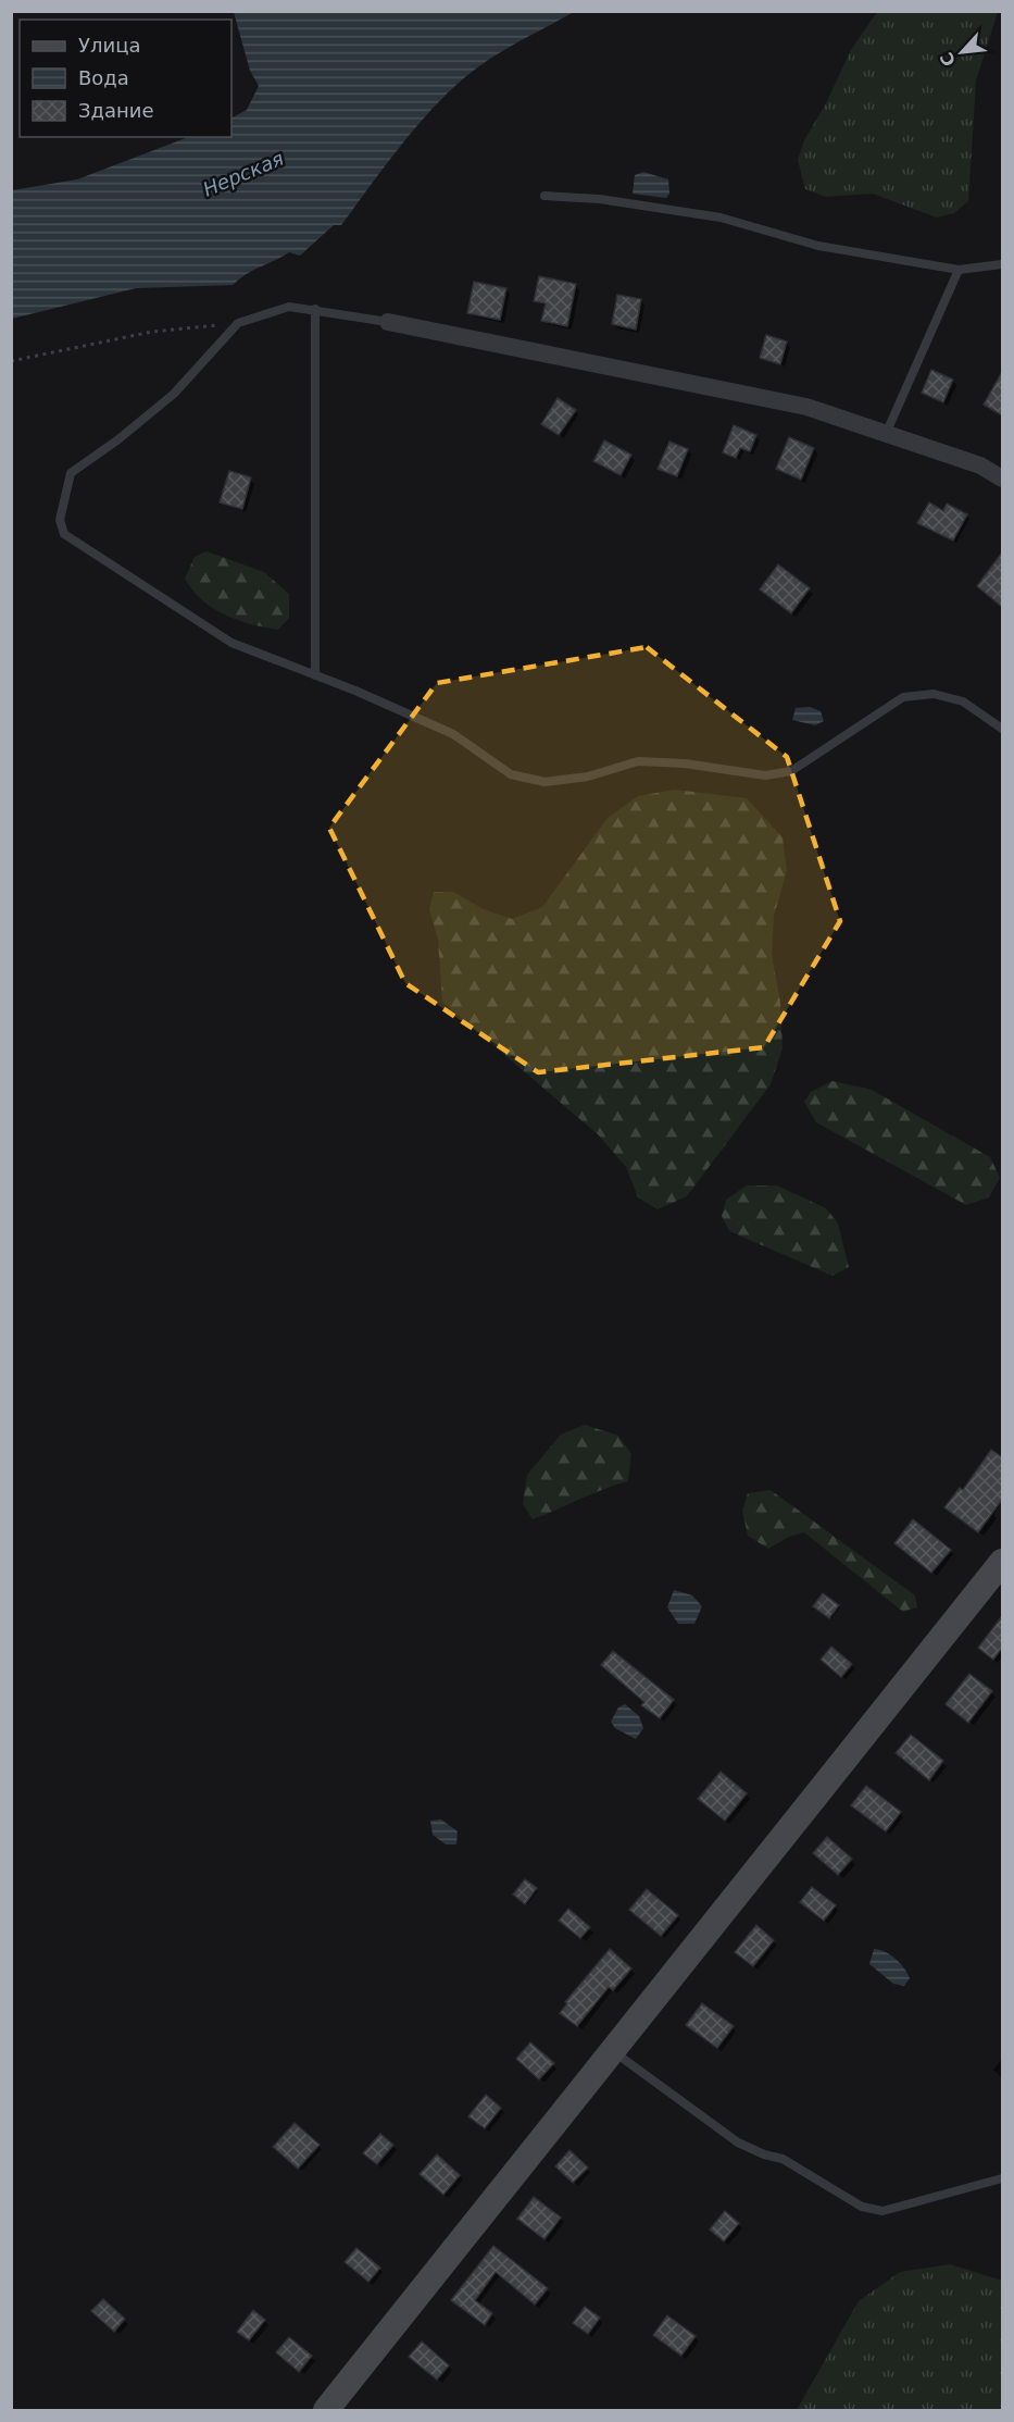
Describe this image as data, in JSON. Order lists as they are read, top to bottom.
{
  "water": ["Нерская"],
  "legend": ["Улица", "Вода", "Здание"],
  "north": "bottom left"
}
